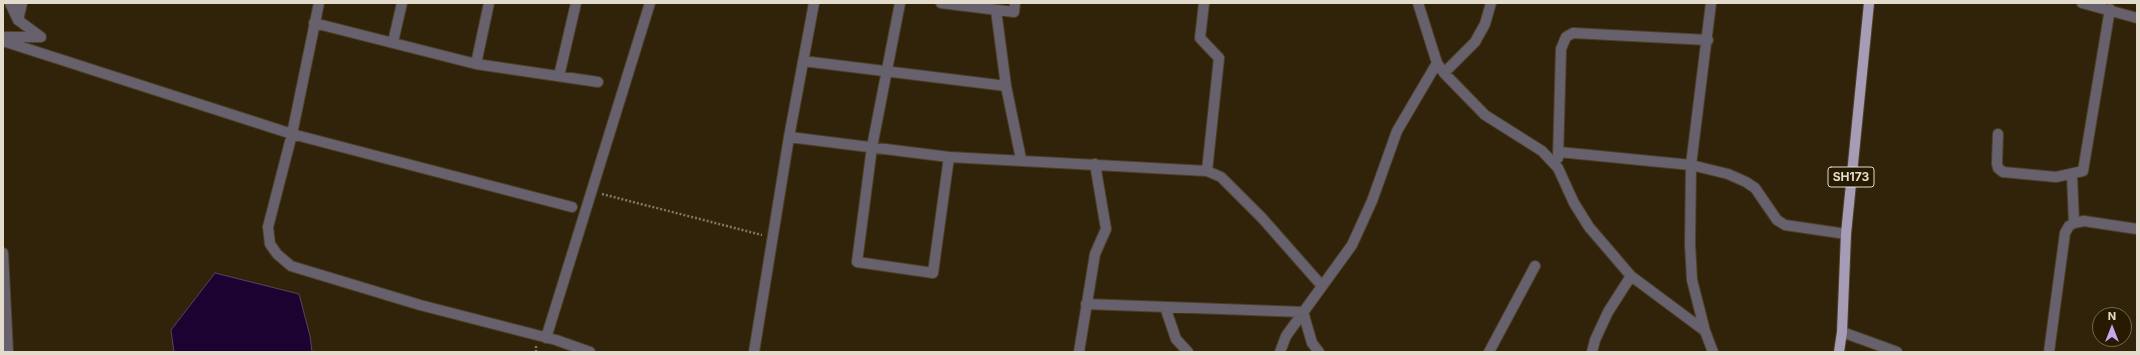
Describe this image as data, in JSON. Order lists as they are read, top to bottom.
{
  "streets": {
    "main road": ["SH173"]
  },
  "north": "top"
}
